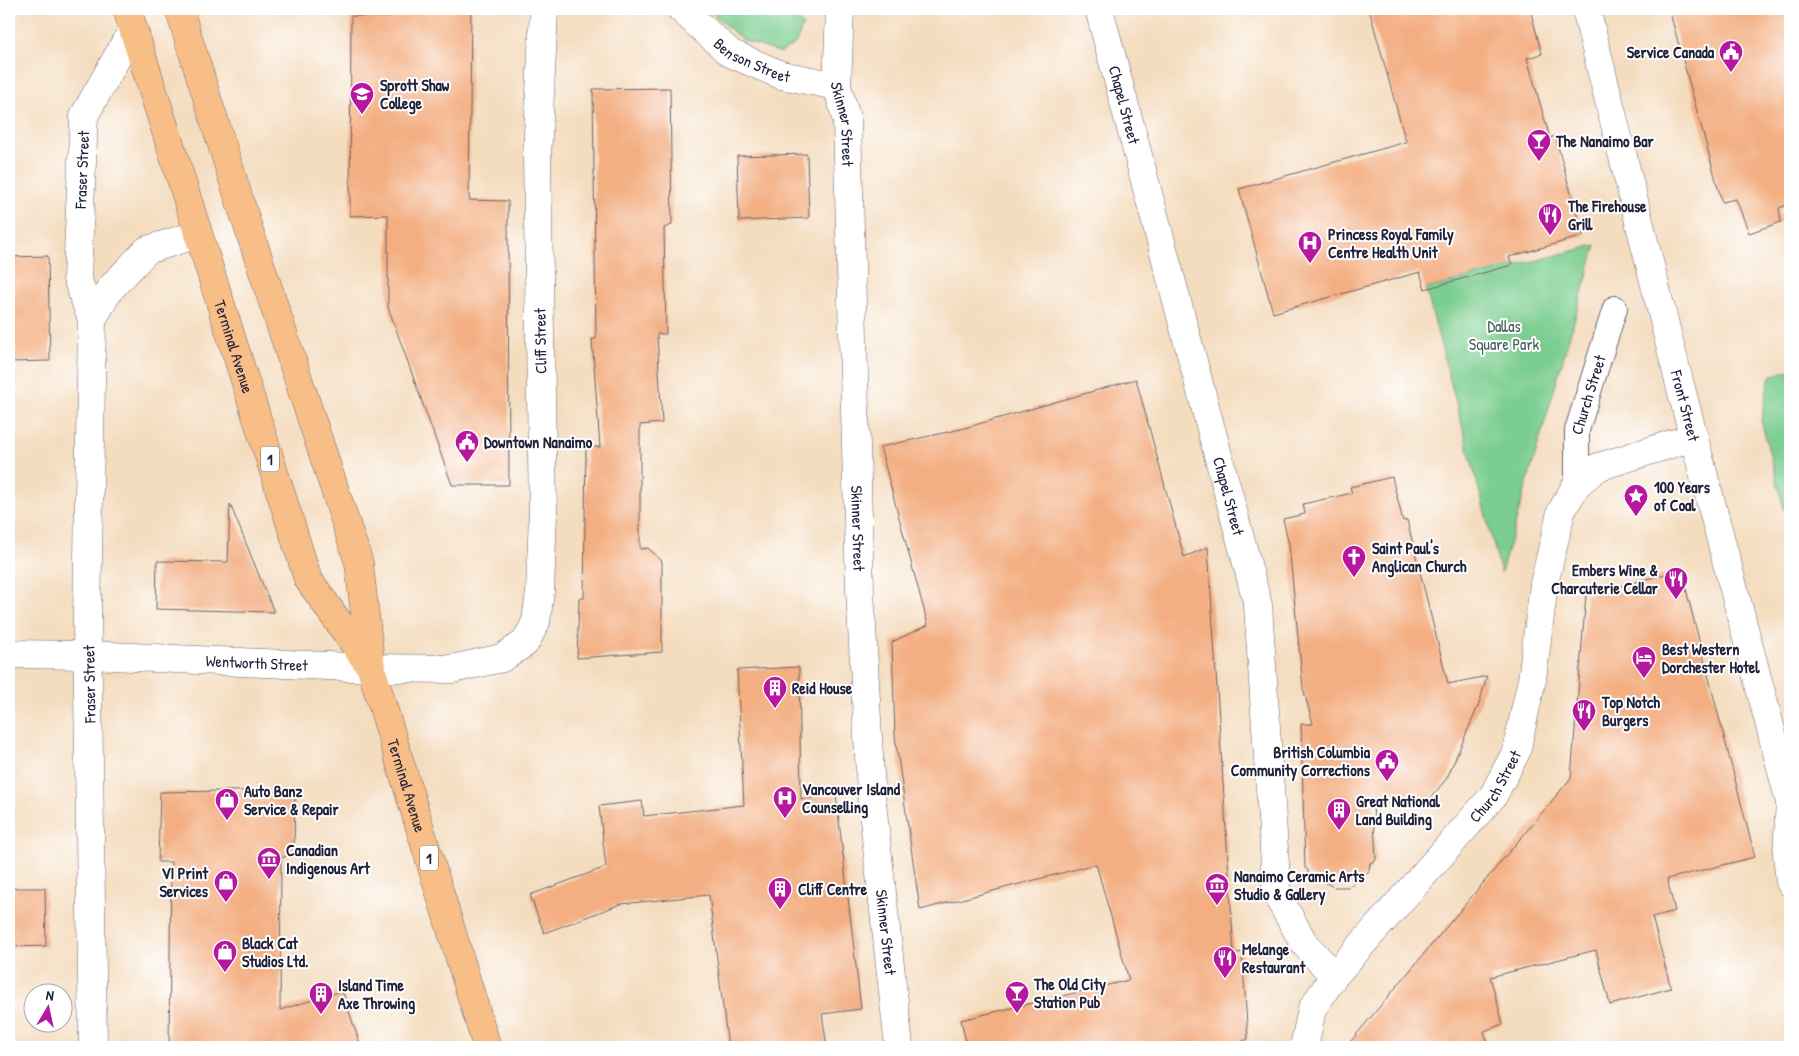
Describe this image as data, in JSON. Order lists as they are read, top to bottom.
{
  "streets": {
    "highway": ["Terminal Avenue", "1"],
    "street": [
      "Benson Street",
      "Chapel Street",
      "Skinner Street",
      "Fraser Street",
      "Cliff Street",
      "Church Street",
      "Front Street",
      "Wentworth Street"
    ]
  },
  "crossings": [
    ["Benson Street", "Skinner Street"],
    ["Chapel Street", "Church Street"],
    ["Fraser Street", "Terminal Avenue"],
    ["Fraser Street", "Wentworth Street"],
    ["Cliff Street", "Wentworth Street"],
    ["Terminal Avenue", "Wentworth Street"],
    ["Church Street", "Front Street"]
  ],
  "parks": ["Dallas Square Park"],
  "places": {
    "public building": ["Service Canada", "Downtown Nanaimo", "British Columbia Community Corrections"],
    "school or university": ["Sprott Shaw College"],
    "bar": ["The Nanaimo Bar", "The Old City Station Pub"],
    "restaurant": [
      "The Firehouse Grill",
      "Embers Wine & Charcuterie Cellar",
      "Top Notch Burgers",
      "Melange Restaurant"
    ],
    "hospital": ["Princess Royal Family Centre Health Unit", "Vancouver Island Counselling"],
    "place": ["100 Years of Coal"],
    "church": ["Saint Paul's Anglican Church"],
    "hotel": ["Best Western Dorchester Hotel"],
    "building": [
      "Reid House",
      "Great National Land Building",
      "Cliff Centre",
      "Island Time Axe Throwing"
    ],
    "shop": ["Auto Banz Service & Repair", "VI Print Services", "Black Cat Studios Ltd."],
    "museum": ["Canadian Indigenous Art", "Nanaimo Ceramic Arts Studio & Gallery"]
  },
  "north": "top"
}
